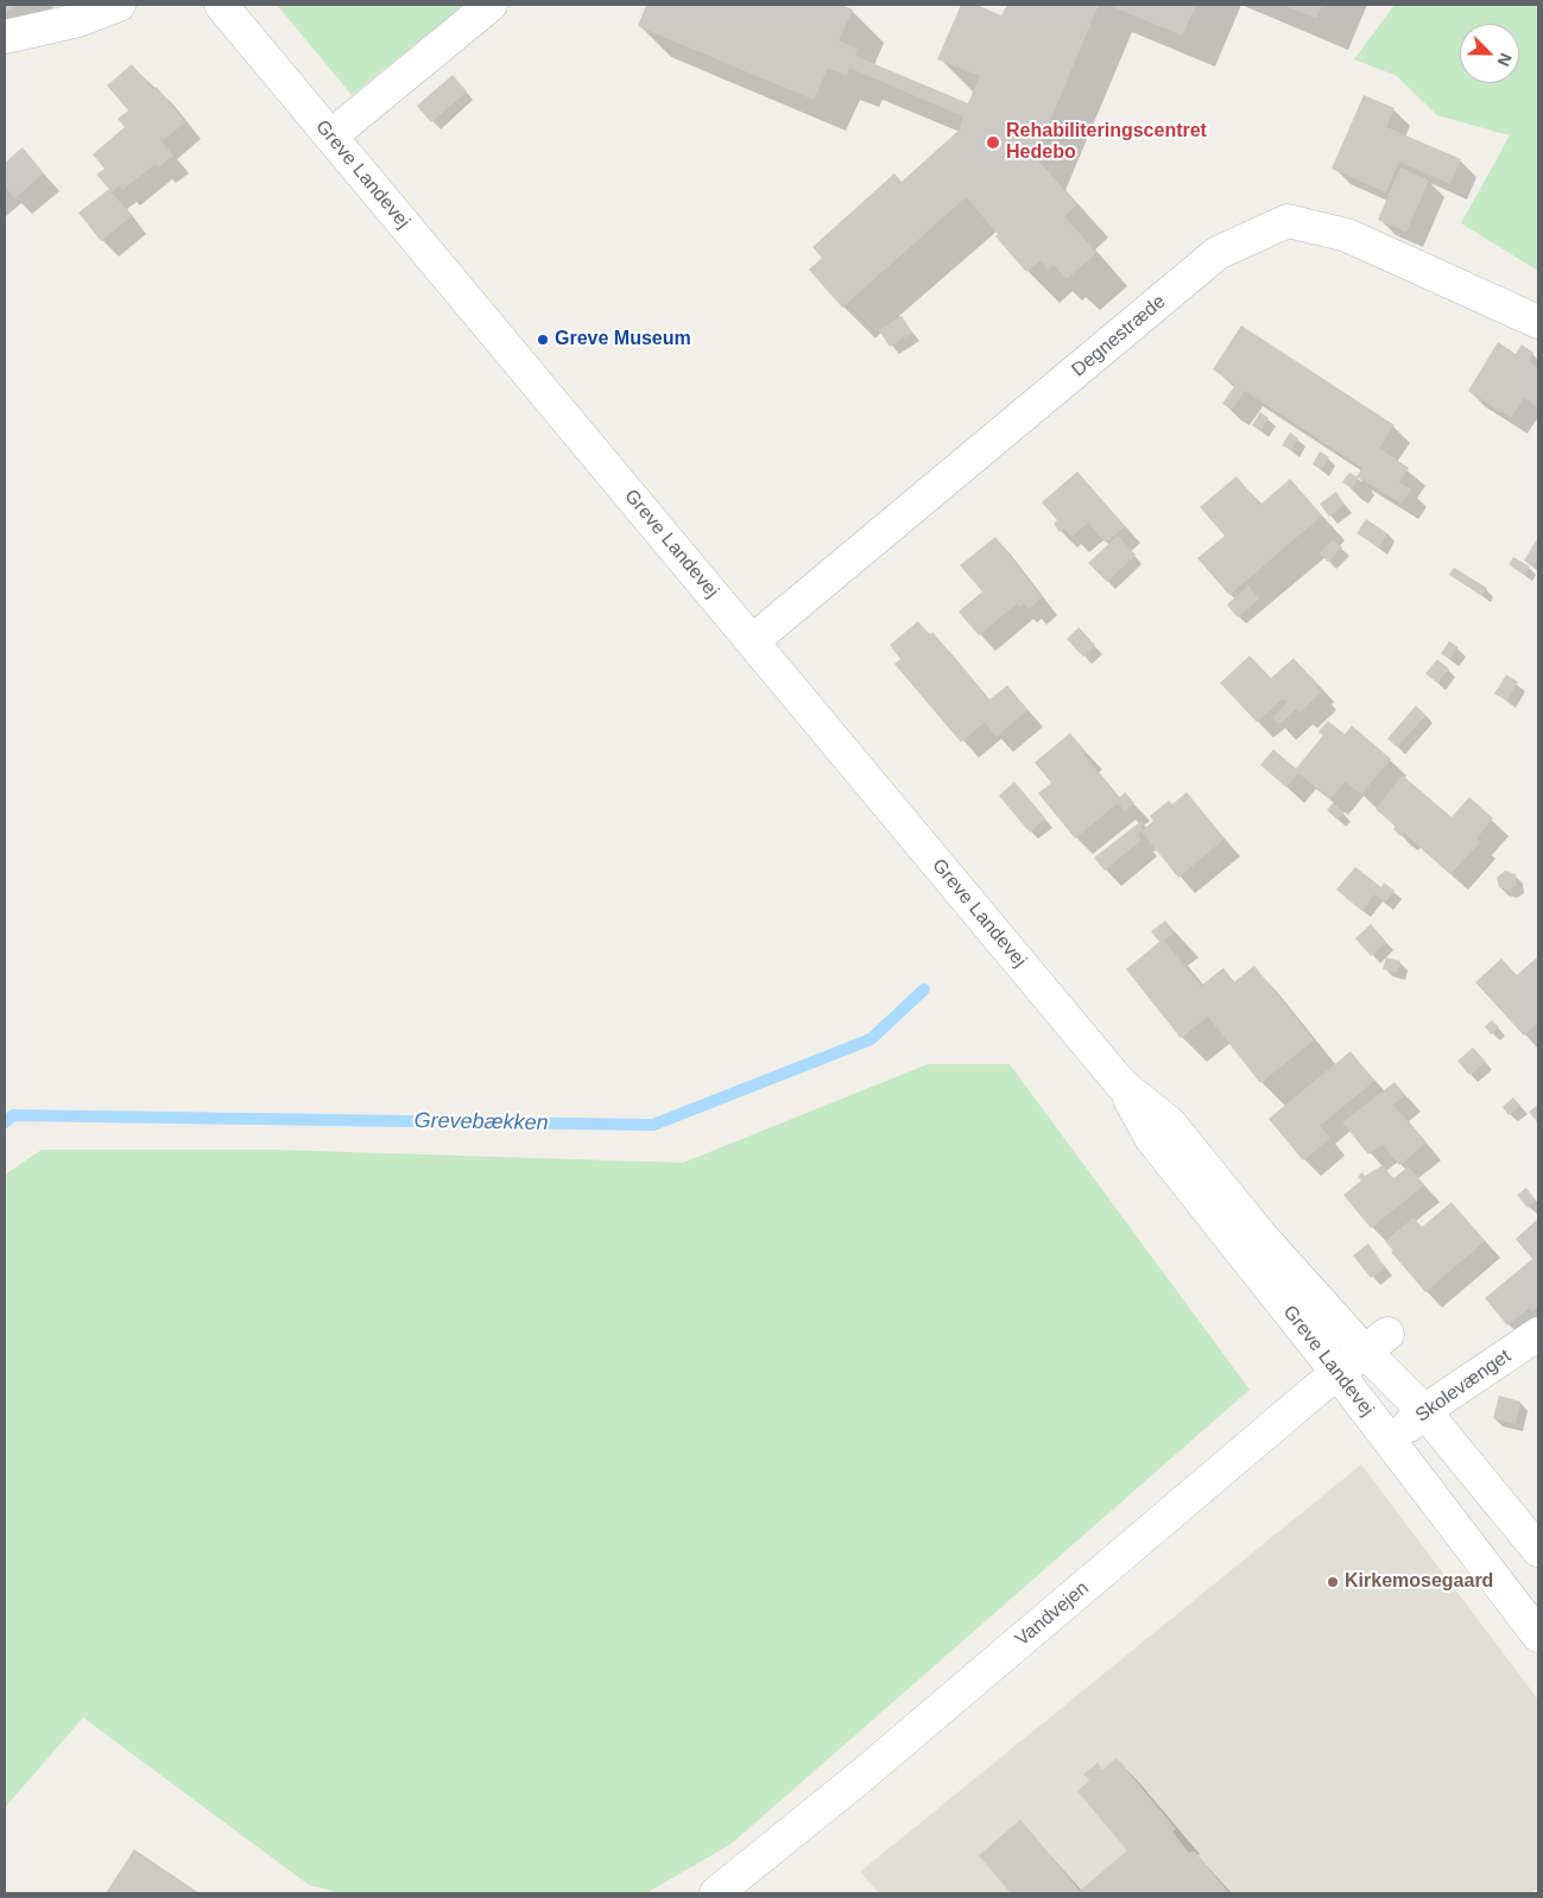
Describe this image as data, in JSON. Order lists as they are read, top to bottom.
{
  "streets": {
    "street": [
      "Greve Landevej",
      "Degnestræde",
      "Skolevænget",
      "Vandvejen"
    ]
  },
  "crossings": [
    ["Greve Landevej", "Degnestræde"],
    ["Greve Landevej", "Skolevænget"],
    ["Greve Landevej", "Vandvejen"]
  ],
  "water": ["Grevebækken"],
  "places": ["Rehabiliteringscentret Hedebo", "Greve Museum", "Kirkemosegaard"],
  "north": "bottom right"
}
